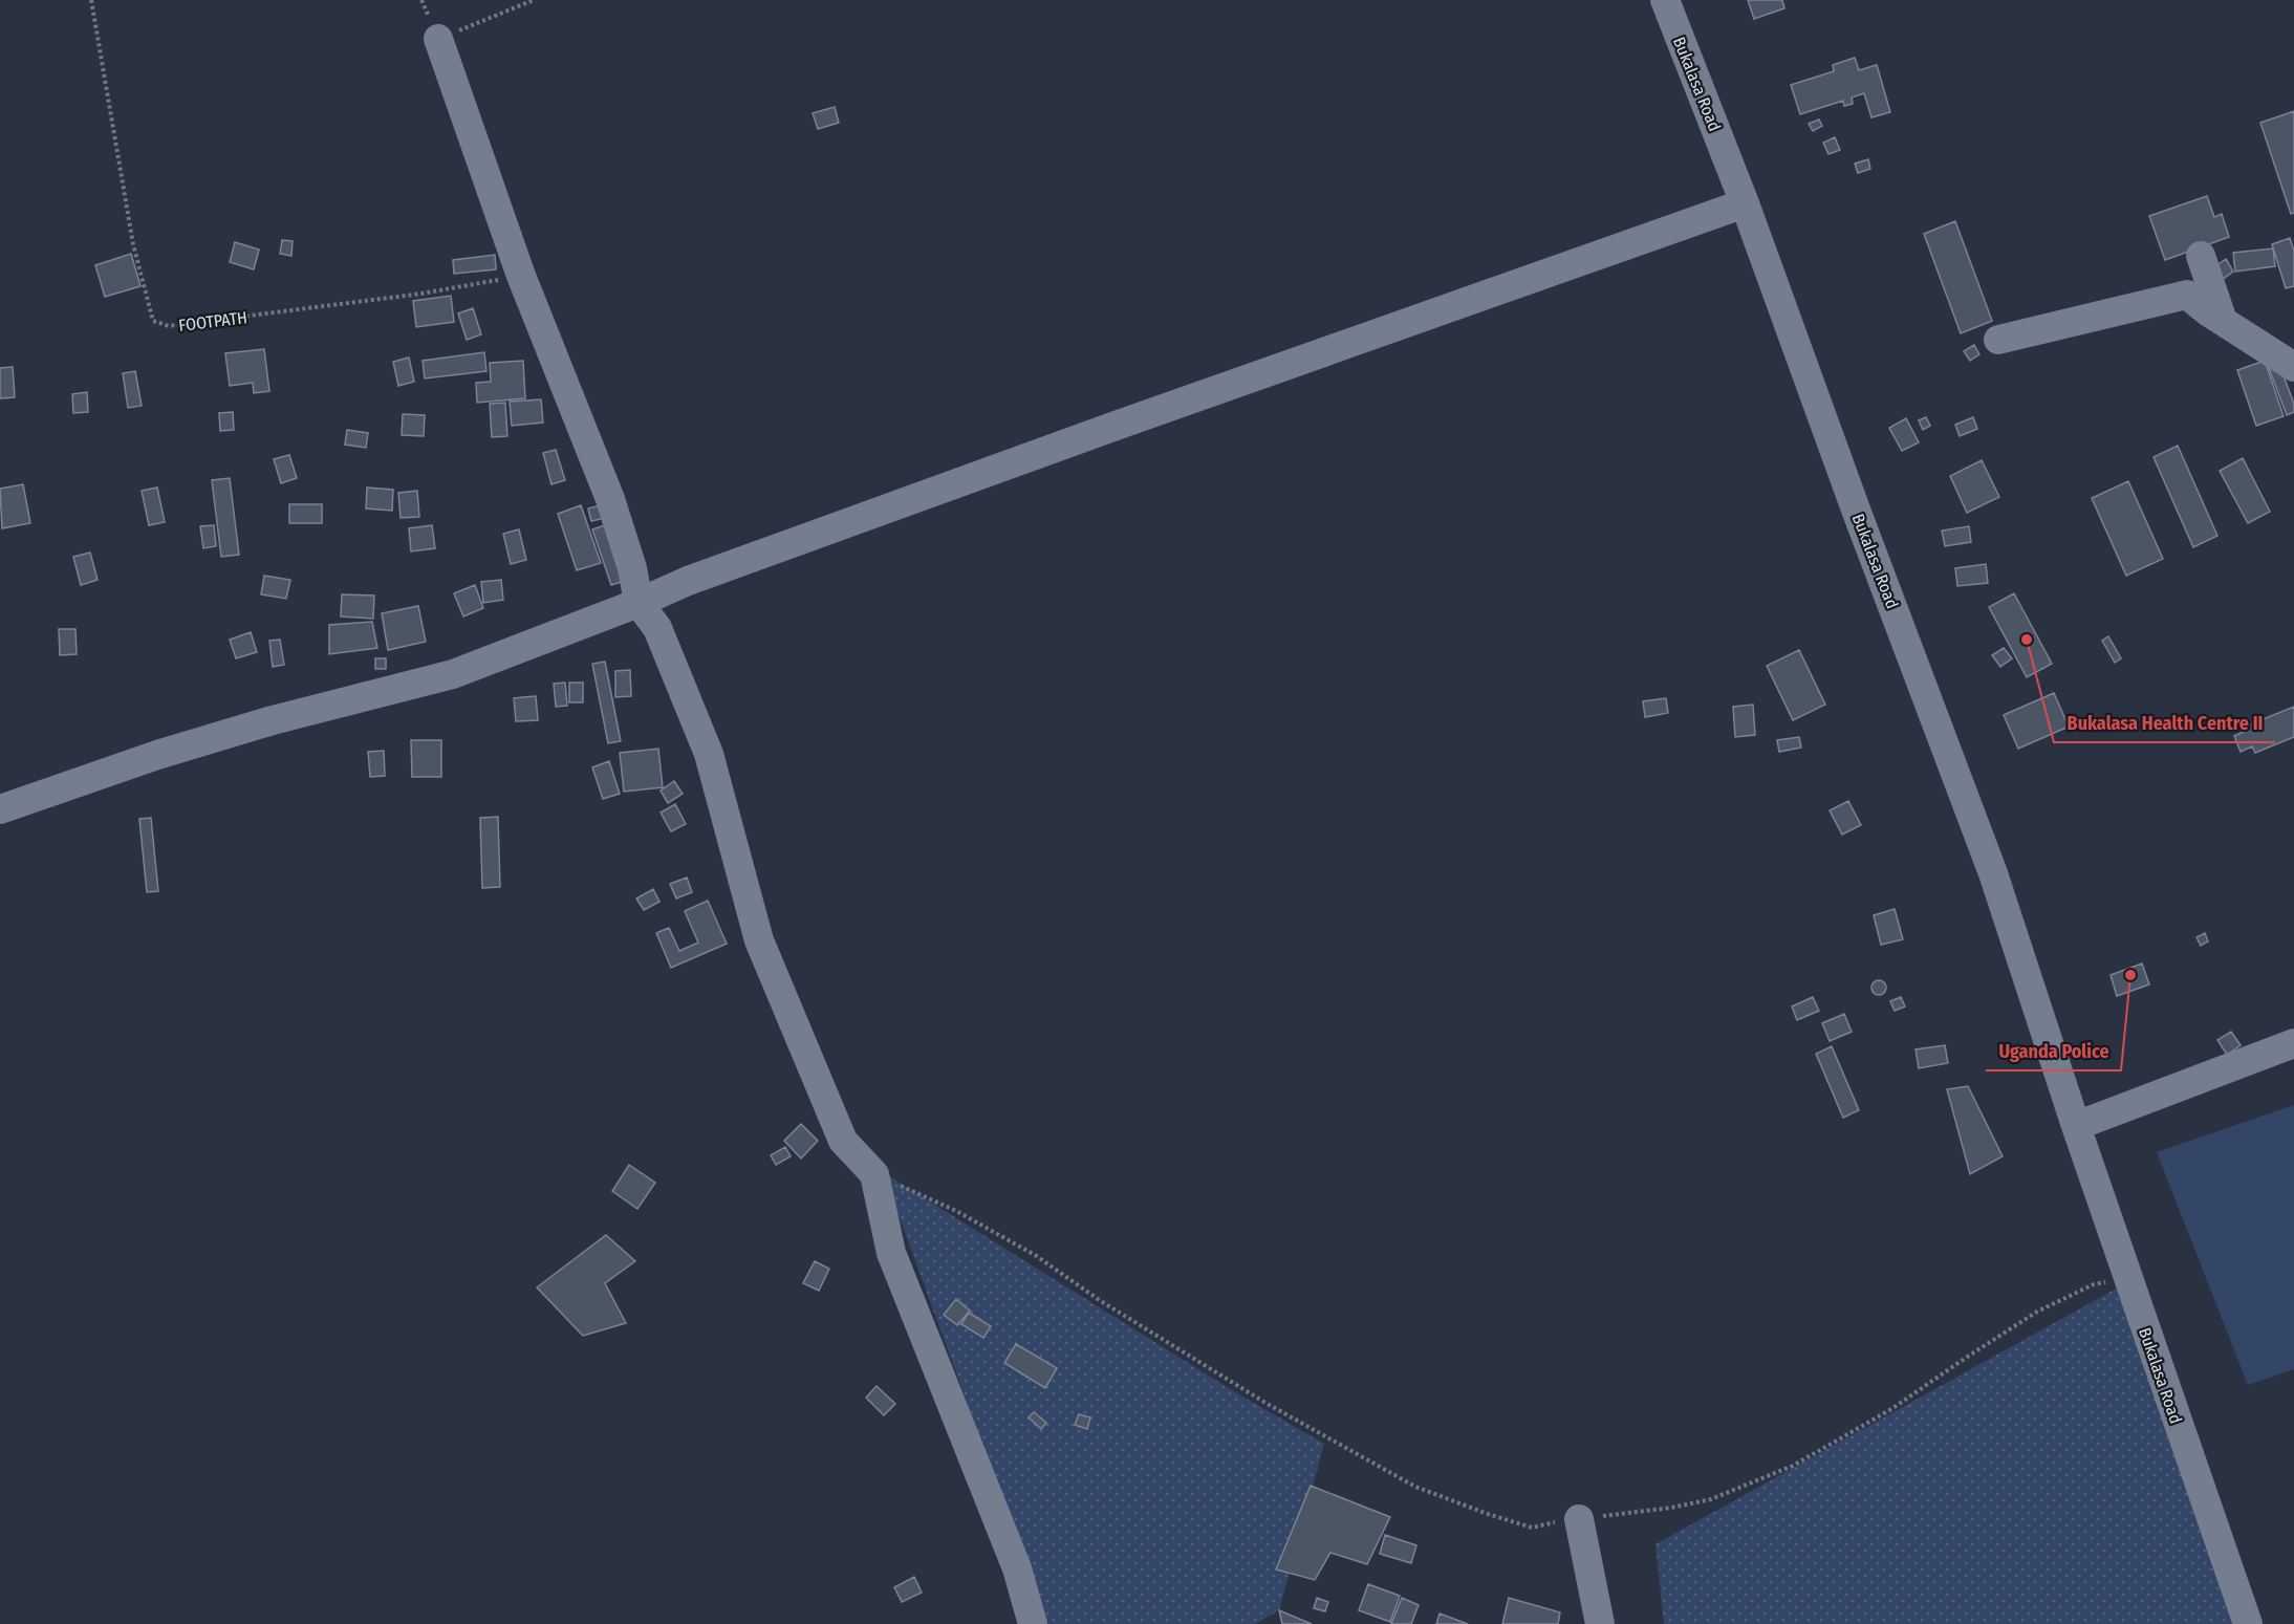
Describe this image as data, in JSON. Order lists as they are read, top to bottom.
{
  "streets": {
    "street": ["Bukalasa Road"],
    "path": ["FOOTPATH"]
  },
  "places": ["Bukalasa Health Centre II", "Uganda Police"]
}
